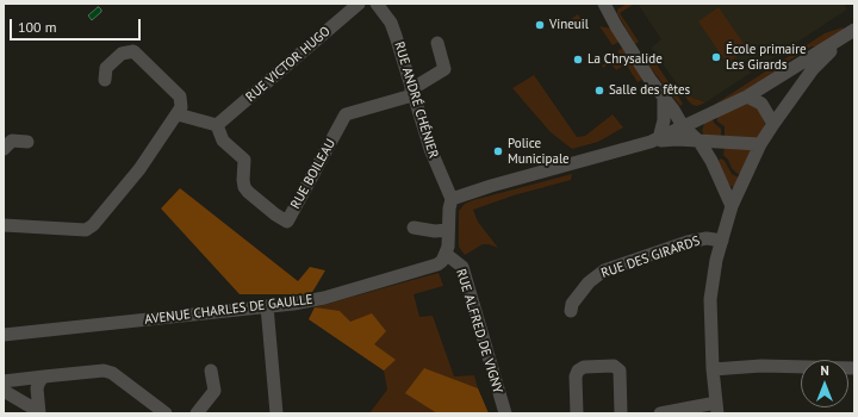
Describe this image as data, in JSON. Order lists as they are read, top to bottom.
{
  "streets": {
    "street": [
      "RUE VICTOR HUGO",
      "RUE ANDRÉ CHÉNIER",
      "RUE BOILEAU",
      "RUE DES GIRARDS",
      "AVENUE CHARLES DE GAULLE",
      "RUE ALFRED DE VIGNY"
    ]
  },
  "crossings": [
    ["RUE VICTOR HUGO", "RUE BOILEAU"],
    ["RUE ANDRÉ CHÉNIER", "RUE BOILEAU"],
    ["AVENUE CHARLES DE GAULLE", "RUE ALFRED DE VIGNY"]
  ],
  "places": [
    "Vineuil",
    "École primaire Les Girards",
    "La Chrysalide",
    "Salle des fêtes",
    "Police Municipale"
  ],
  "scale_bar": "100 m",
  "north": "top"
}
